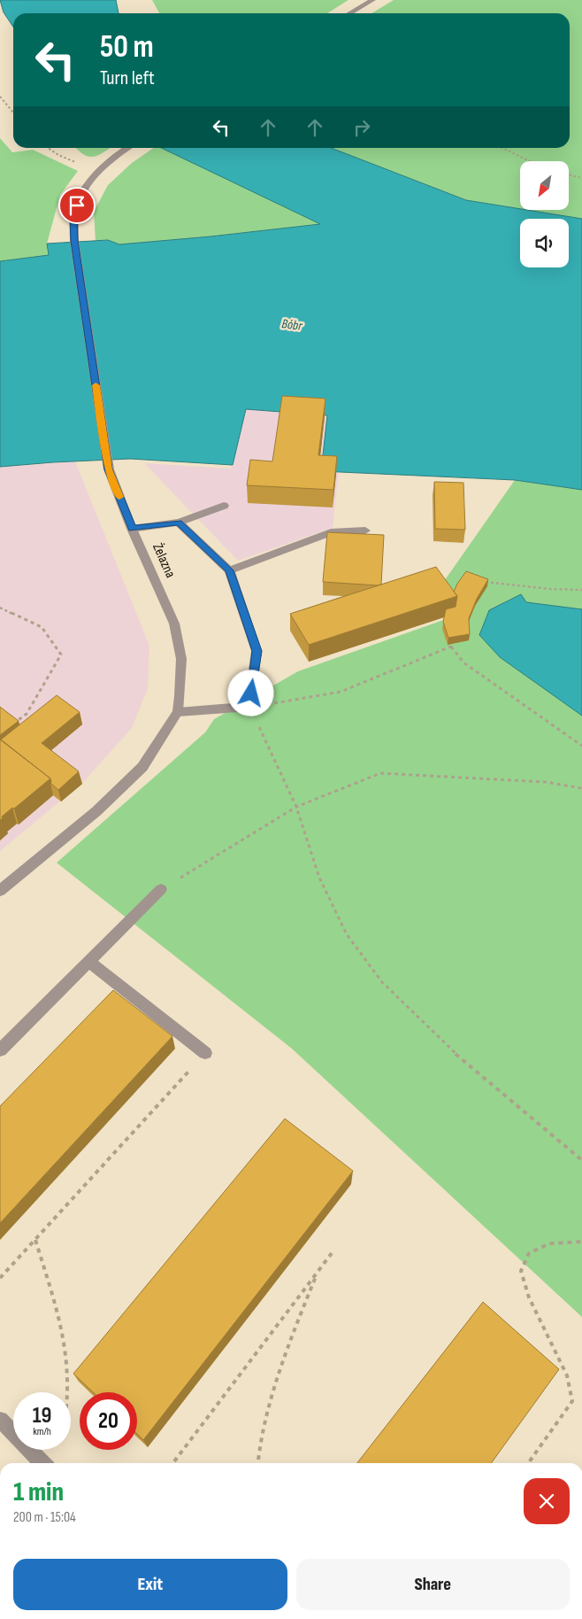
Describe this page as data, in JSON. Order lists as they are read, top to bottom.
{
  "streets": {
    "street": ["Żelazna"]
  },
  "water": ["Bóbr"],
  "north": "bottom left",
  "page": {
    "turn": ["50 m", "Turn left"],
    "speed": "19 km/h",
    "limit": "20",
    "heading": ["1 min", "200 m · 15:04"],
    "buttons": ["Exit", "Share"]
  }
}
